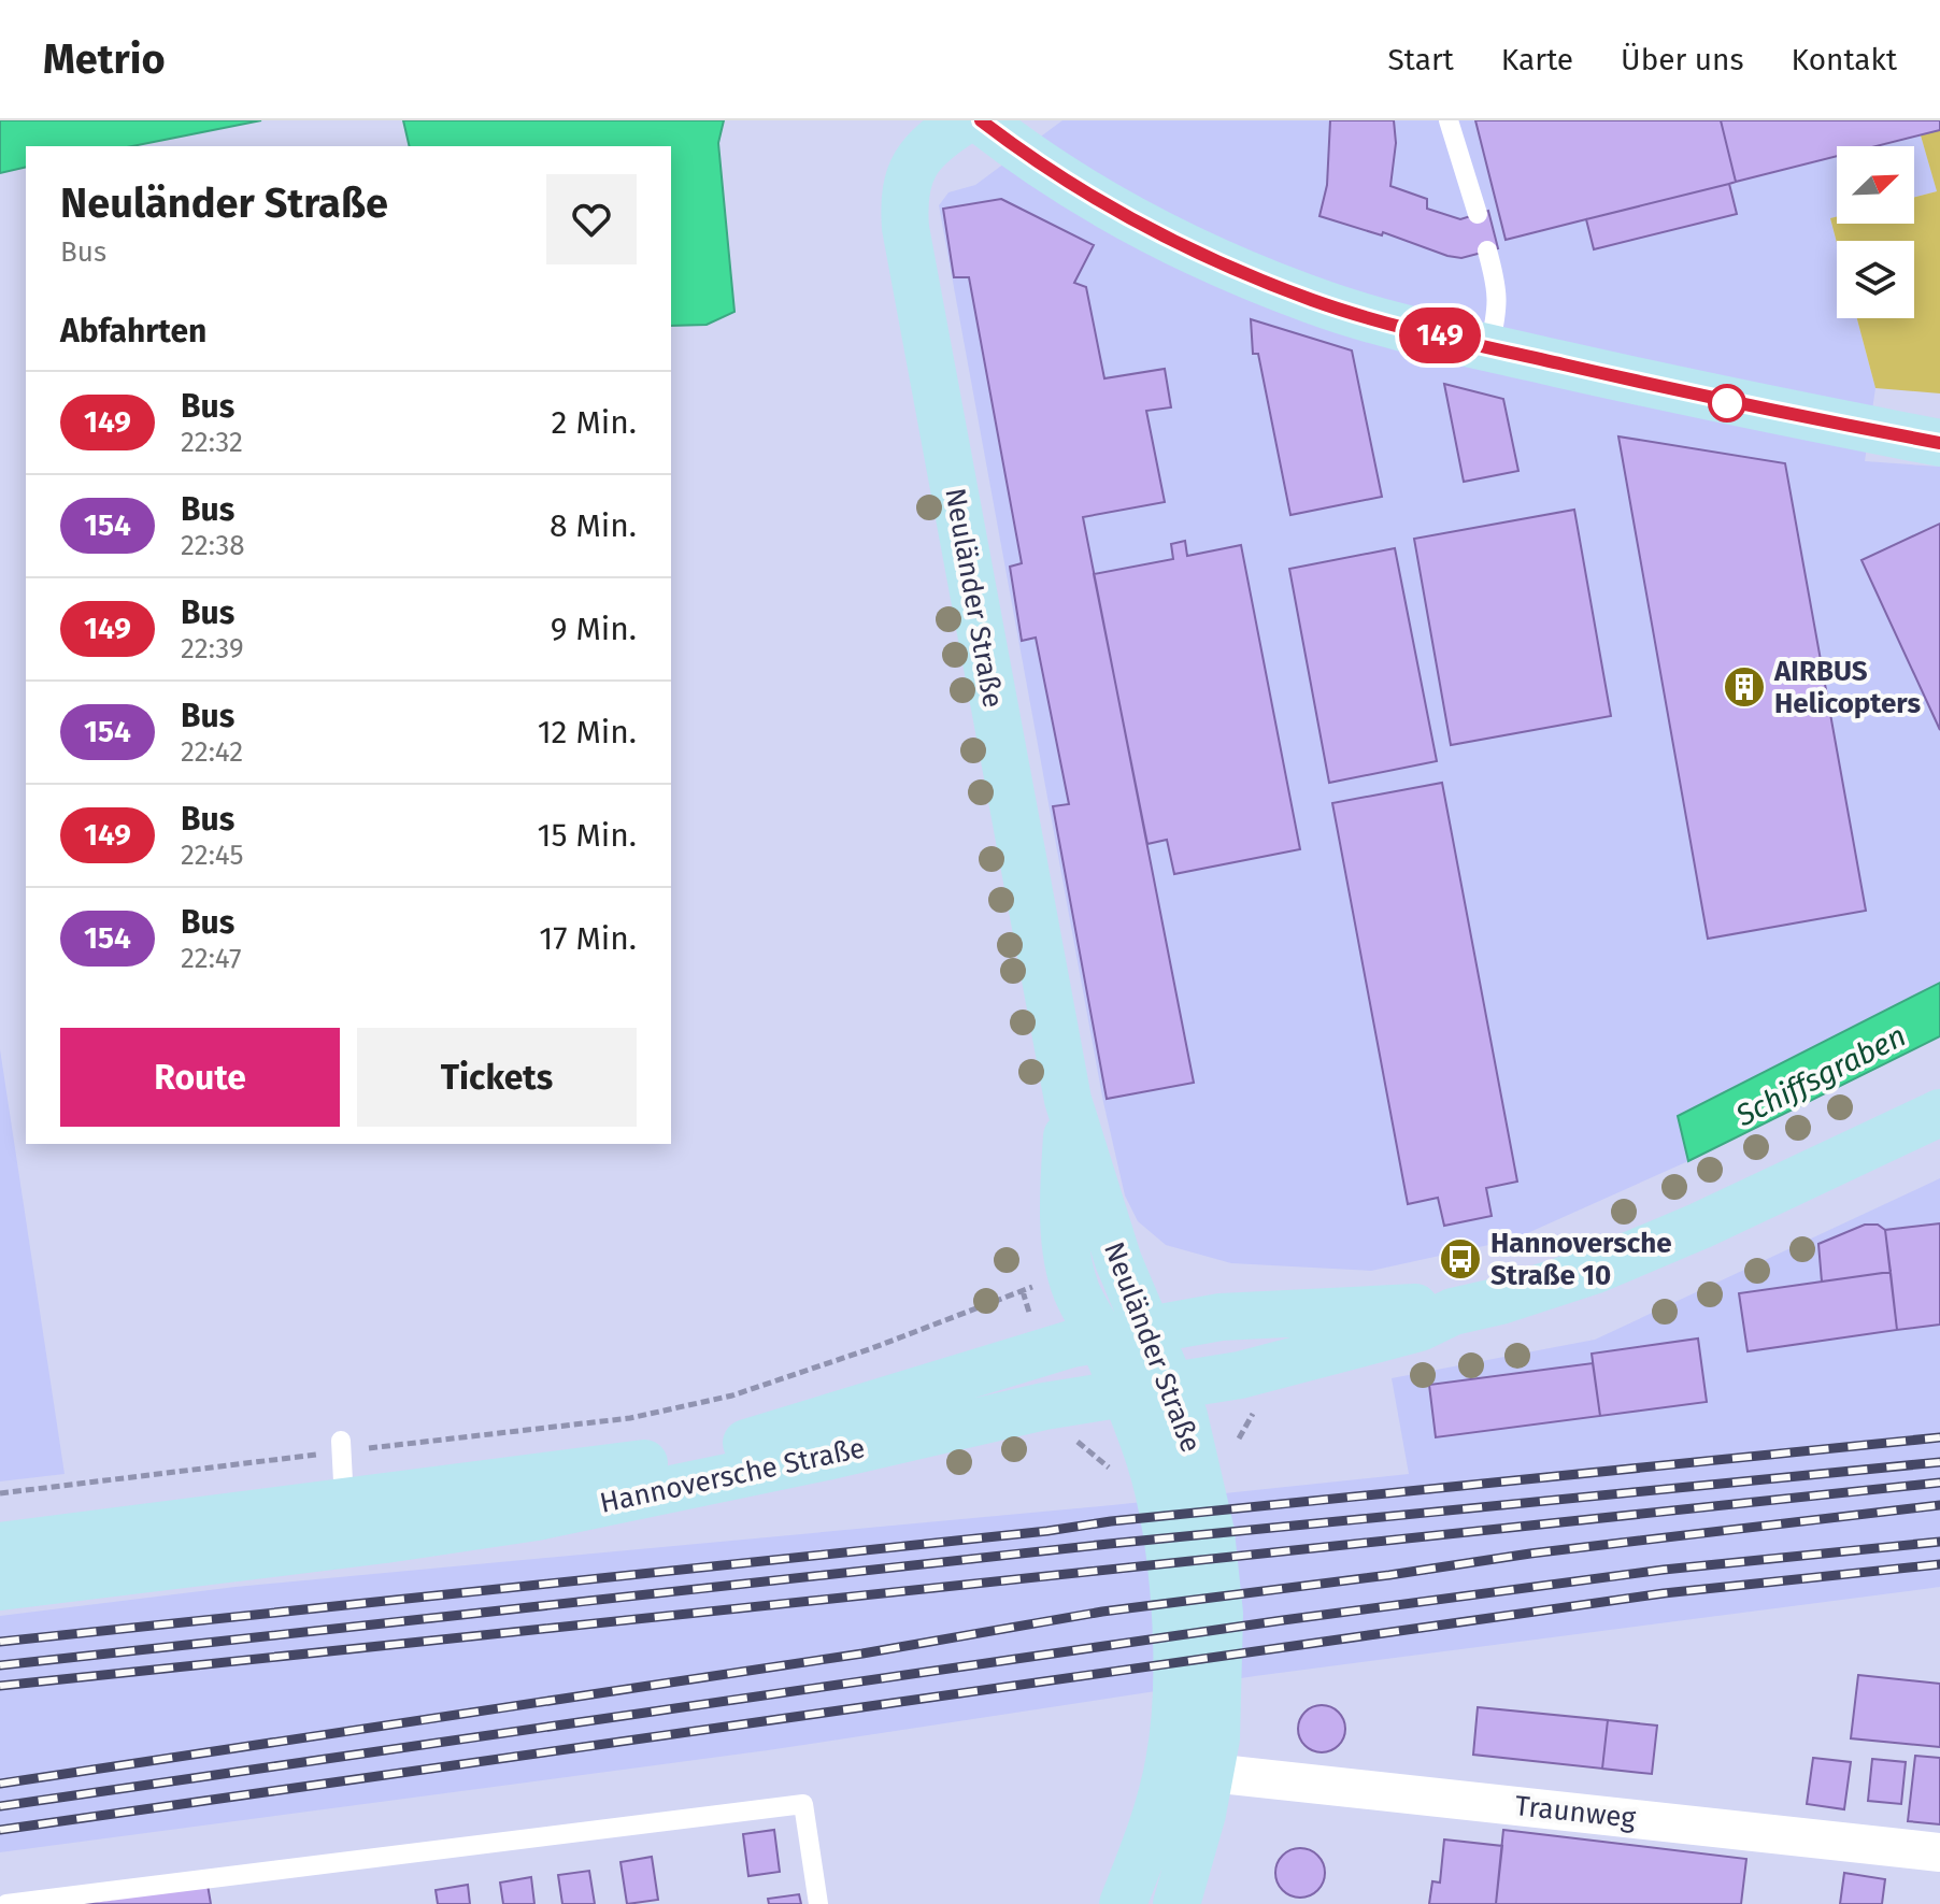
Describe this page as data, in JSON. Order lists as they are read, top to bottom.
{
  "streets": {
    "main road": ["Neuländer Straße", "Hannoversche Straße"],
    "street": ["Traunweg"]
  },
  "crossings": [
    ["Neuländer Straße", "Hannoversche Straße"],
    ["Neuländer Straße", "Traunweg"]
  ],
  "water": ["Schiffsgraben"],
  "places": {
    "building": ["AIRBUS Helicopters"],
    "bus stop": ["Hannoversche Straße 10"]
  },
  "lines": ["bus line 149"],
  "north": "top right",
  "page": {
    "header": "Metrio",
    "nav": [
      "Start",
      "Karte",
      "Über uns",
      "Kontakt"
    ],
    "on_map": "149",
    "heading": [
      ["Neuländer Straße", "Bus"],
      "Abfahrten"
    ],
    "list": [
      {
        "mark": "149",
        "name": "Bus",
        "note": "22:32",
        "value": "2 Min."
      },
      {
        "mark": "154",
        "name": "Bus",
        "note": "22:38",
        "value": "8 Min."
      },
      {
        "mark": "149",
        "name": "Bus",
        "note": "22:39",
        "value": "9 Min."
      },
      {
        "mark": "154",
        "name": "Bus",
        "note": "22:42",
        "value": "12 Min."
      },
      {
        "mark": "149",
        "name": "Bus",
        "note": "22:45",
        "value": "15 Min."
      },
      {
        "mark": "154",
        "name": "Bus",
        "note": "22:47",
        "value": "17 Min."
      }
    ],
    "buttons": ["Route", "Tickets"]
  }
}
